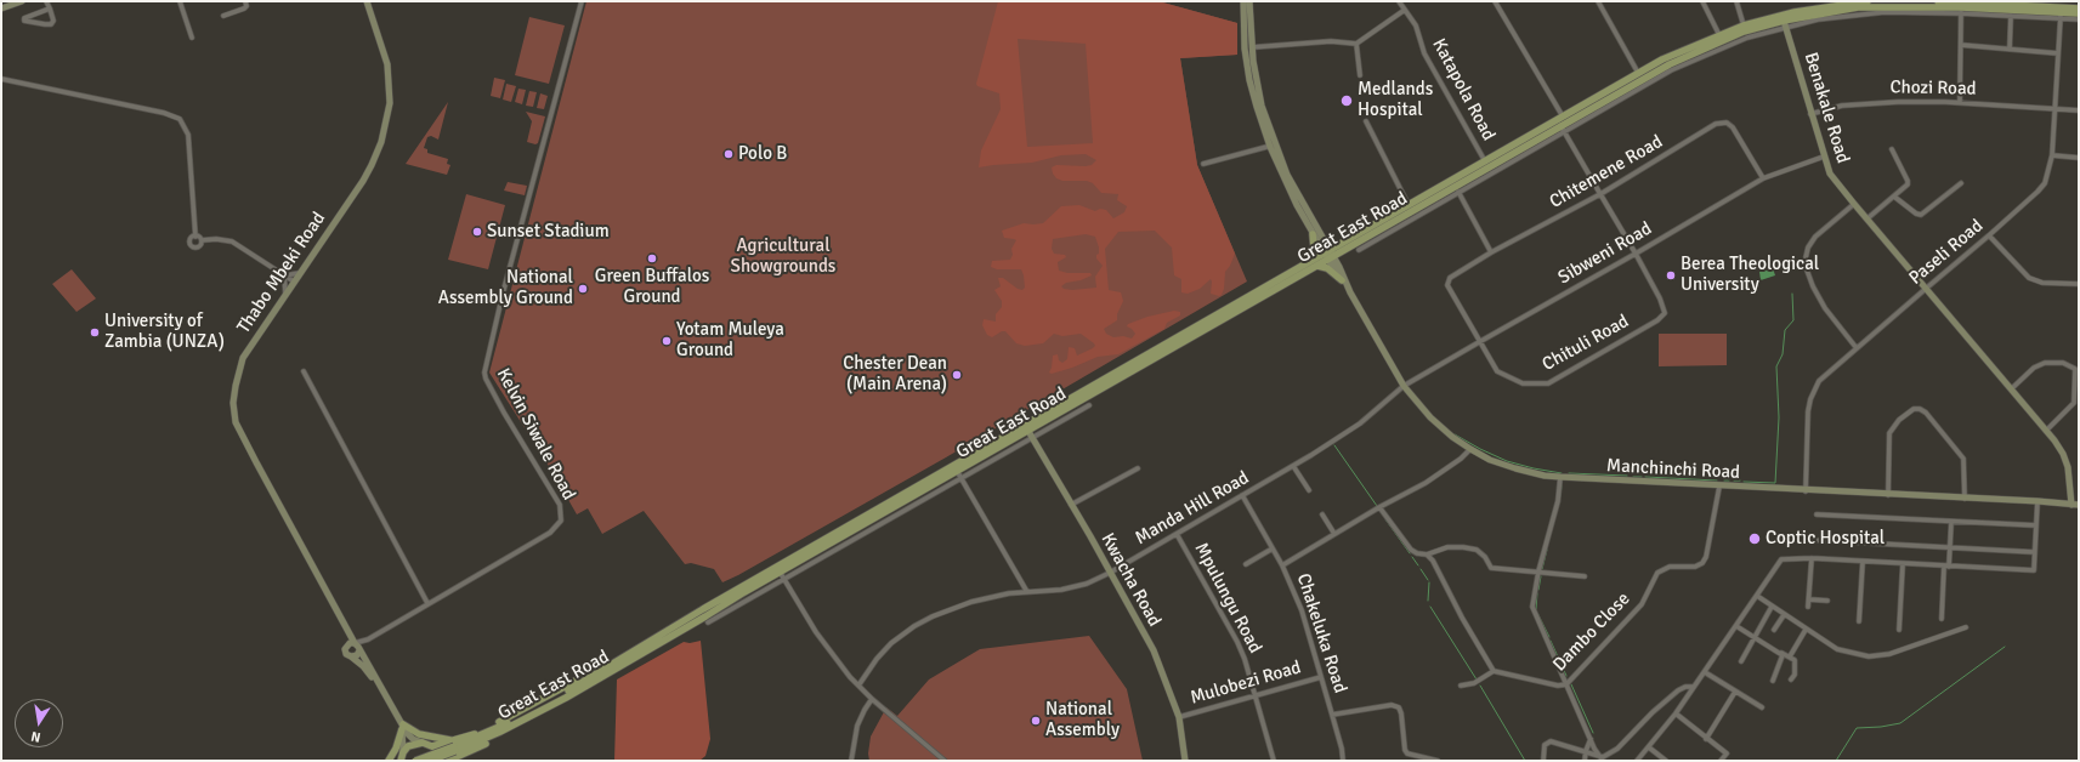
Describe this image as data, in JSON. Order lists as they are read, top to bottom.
{
  "streets": {
    "main road": [
      "Benakale Road",
      "Great East Road",
      "Thabo Mbeki Road",
      "Manchinchi Road",
      "Kwacha Road"
    ],
    "street": [
      "Chozi Road",
      "Katapola Road",
      "Chitemene Road",
      "Paseli Road",
      "Sibweni Road",
      "Chituli Road",
      "Kelvin Siwale Road",
      "Manda Hill Road",
      "Mpulungu Road",
      "Dambo Close",
      "Chakeluka Road",
      "Mulobezi Road"
    ]
  },
  "crossings": [
    ["Chozi Road", "Benakale Road"],
    ["Chozi Road", "Paseli Road"],
    ["Katapola Road", "Great East Road"],
    ["Benakale Road", "Great East Road"],
    ["Benakale Road", "Paseli Road"],
    ["Benakale Road", "Sibweni Road"],
    ["Benakale Road", "Manchinchi Road"],
    ["Chitemene Road", "Sibweni Road"],
    ["Chitemene Road", "Chituli Road"],
    ["Great East Road", "Paseli Road"],
    ["Great East Road", "Manchinchi Road"],
    ["Great East Road", "Kwacha Road"],
    ["Paseli Road", "Manchinchi Road"],
    ["Sibweni Road", "Chituli Road"],
    ["Sibweni Road", "Manchinchi Road"],
    ["Sibweni Road", "Manda Hill Road"],
    ["Thabo Mbeki Road", "Kelvin Siwale Road"],
    ["Manchinchi Road", "Manda Hill Road"],
    ["Manchinchi Road", "Dambo Close"],
    ["Manda Hill Road", "Kwacha Road"],
    ["Manda Hill Road", "Mpulungu Road"],
    ["Manda Hill Road", "Chakeluka Road"],
    ["Kwacha Road", "Mulobezi Road"],
    ["Mpulungu Road", "Mulobezi Road"],
    ["Chakeluka Road", "Mulobezi Road"]
  ],
  "parks": ["Agricultural Showgrounds"],
  "places": [
    "Medlands Hospital",
    "Polo B",
    "Sunset Stadium",
    "Green Buffalos Ground",
    "Berea Theological University",
    "National Assembly Ground",
    "University of Zambia (UNZA)",
    "Yotam Muleya Ground",
    "Chester Dean (Main Arena)",
    "Coptic Hospital",
    "National Assembly"
  ],
  "north": "bottom"
}
